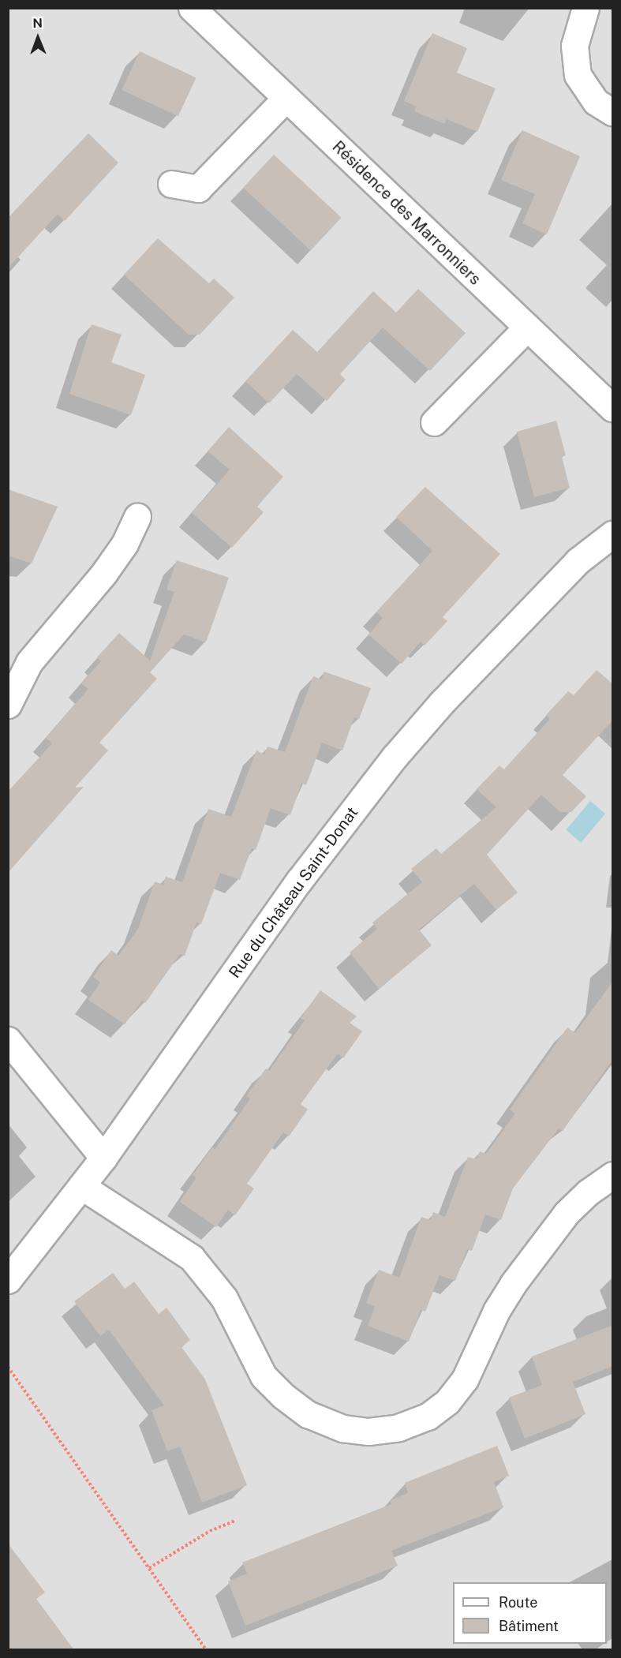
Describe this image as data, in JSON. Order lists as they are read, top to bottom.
{
  "streets": {
    "street": ["Résidence des Marronniers", "Rue du Château Saint-Donat"]
  },
  "legend": ["Route", "Bâtiment"],
  "north": "top"
}
